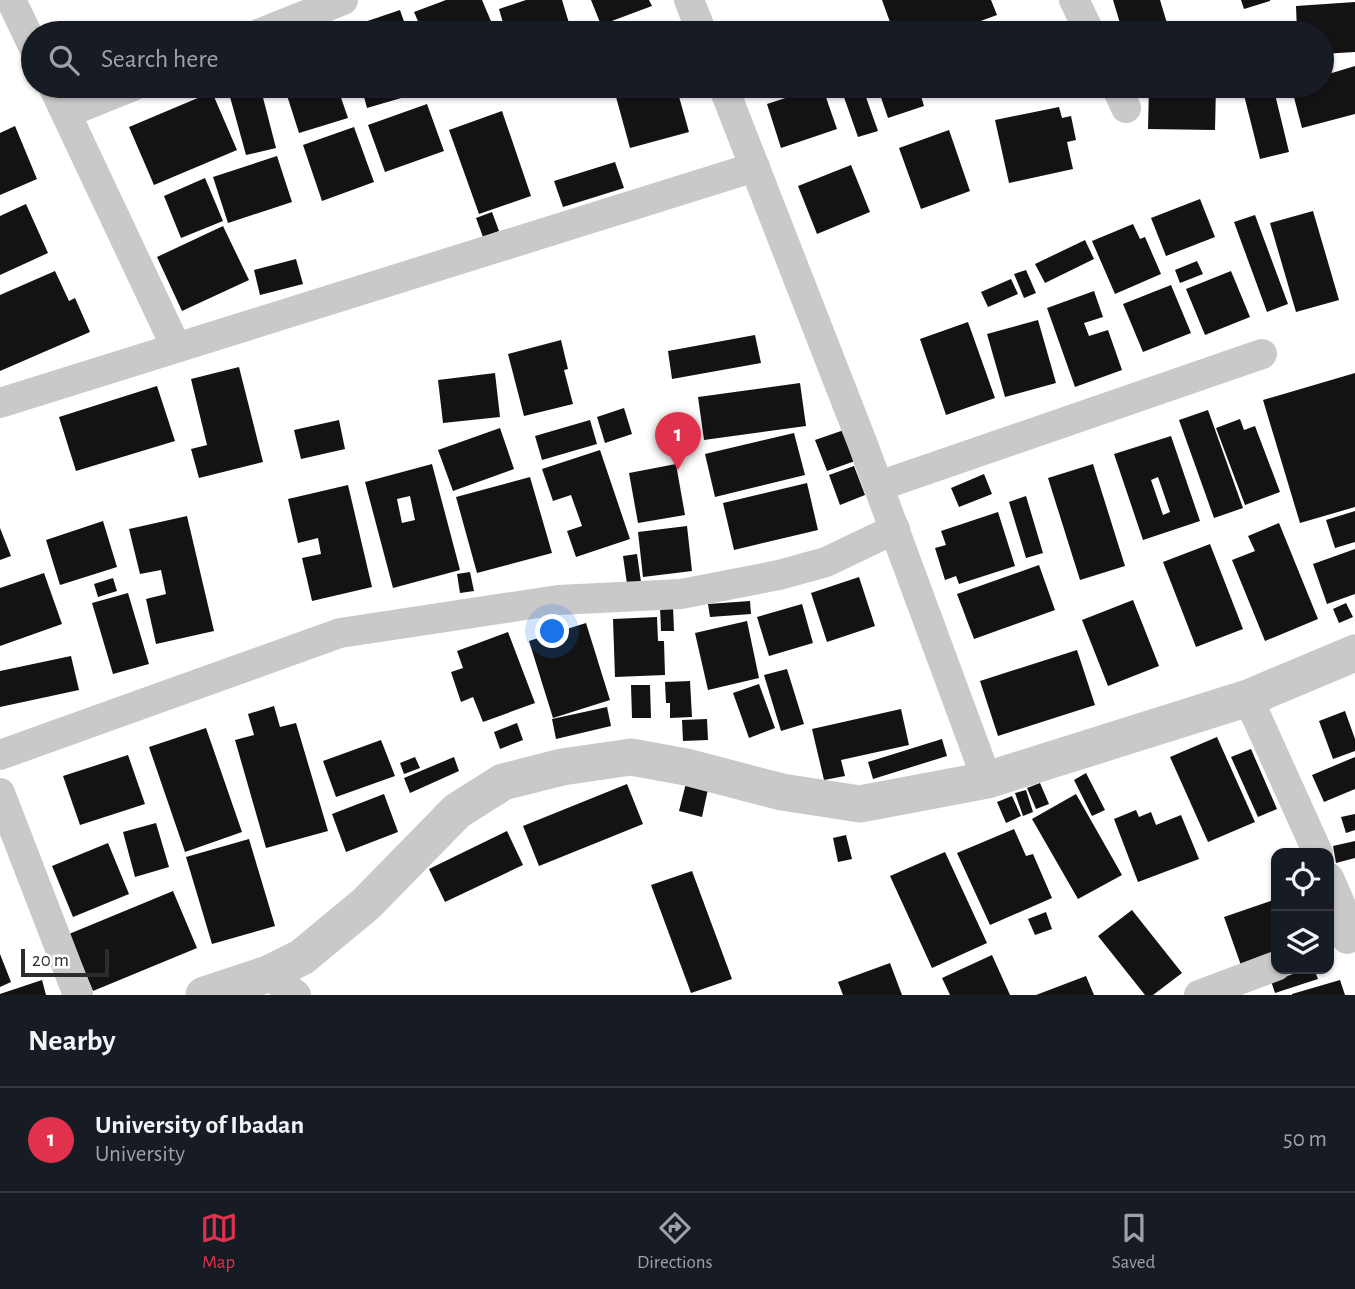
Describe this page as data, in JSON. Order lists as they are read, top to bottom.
{
  "scale_bar": "20 m",
  "page": {
    "search": "Search here",
    "pins": "1",
    "scale": "20 m",
    "heading": "Nearby",
    "list": [
      {
        "mark": "1",
        "name": "University of Ibadan",
        "note": "University",
        "value": "50 m"
      }
    ],
    "nav": ["Map", "Directions", "Saved"]
  }
}
